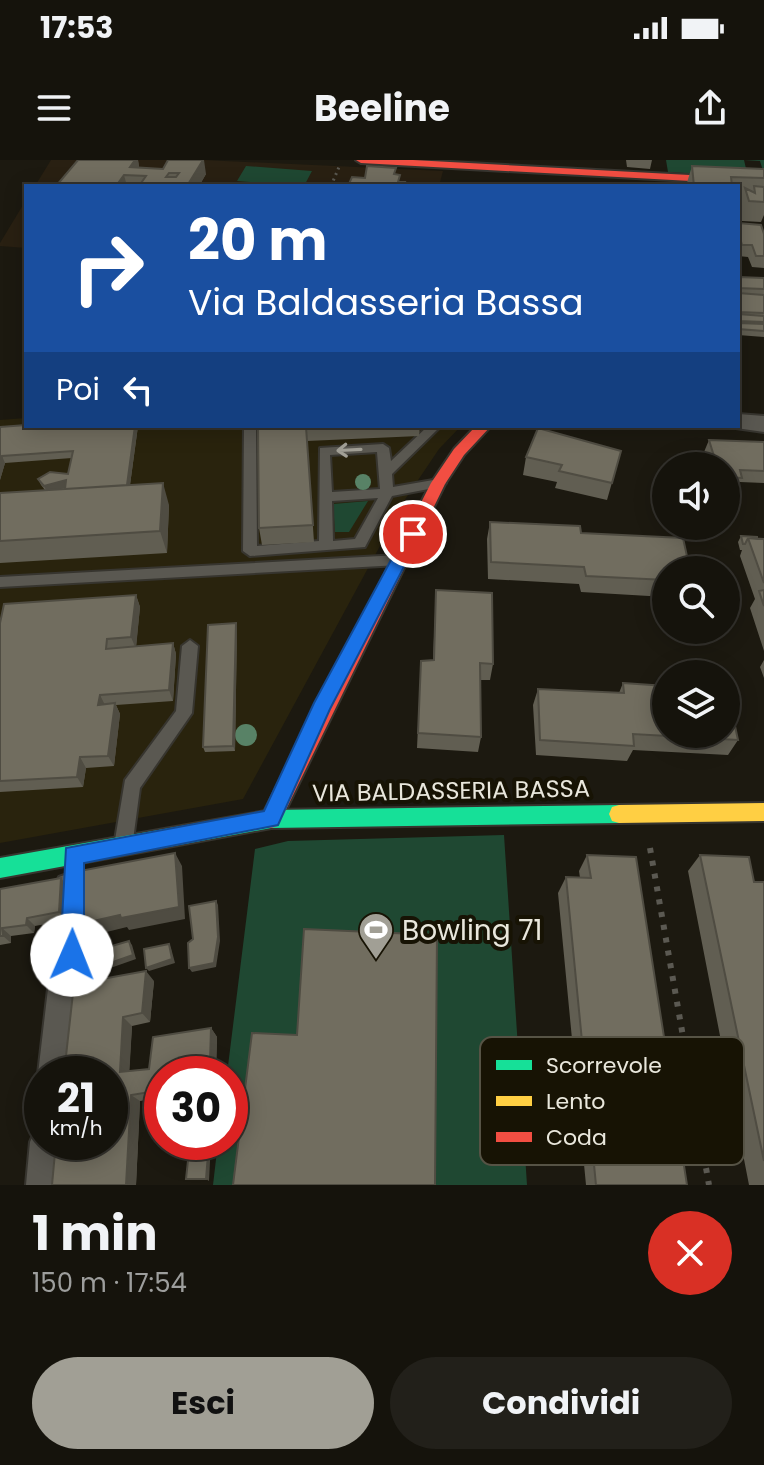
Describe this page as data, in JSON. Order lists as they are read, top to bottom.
{
  "streets": {
    "street": ["VIA BALDASSERIA BASSA"]
  },
  "places": {
    "sports": ["Bowling 71"]
  },
  "legend": ["Scorrevole", "Lento", "Coda"],
  "page": {
    "status": "17:53",
    "header": "Beeline",
    "turn": ["20 m", "Via Baldasseria Bassa"],
    "then": "Poi",
    "speed": "21 km/h",
    "limit": "30",
    "heading": ["1 min", "150 m · 17:54"],
    "buttons": ["Esci", "Condividi"]
  }
}
